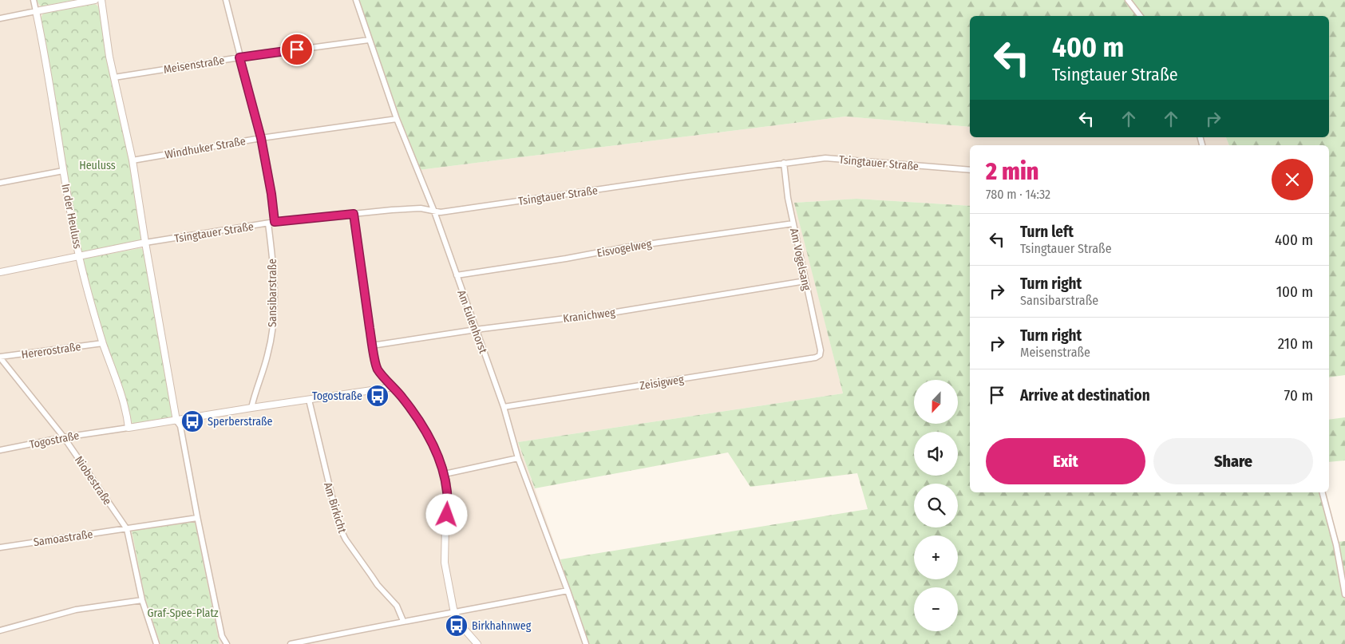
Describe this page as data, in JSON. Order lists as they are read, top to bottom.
{
  "streets": {
    "street": [
      "Meisenstraße",
      "Windhuker Straße",
      "Tsingtauer Straße",
      "In der Heuluss",
      "Eisvogelweg",
      "Am Vogelsang",
      "Sansibarstraße",
      "Kranichweg",
      "Am Eulenhorst",
      "Hererostraße",
      "Zeisigweg",
      "Togostraße",
      "Niobestraße",
      "Am Birkicht",
      "Samoastraße"
    ]
  },
  "crossings": [
    ["Meisenstraße", "Am Eulenhorst"],
    ["Windhuker Straße", "Am Eulenhorst"],
    ["Tsingtauer Straße", "Am Vogelsang"],
    ["Tsingtauer Straße", "Sansibarstraße"],
    ["Tsingtauer Straße", "Am Eulenhorst"],
    ["In der Heuluss", "Hererostraße"],
    ["In der Heuluss", "Togostraße"],
    ["Eisvogelweg", "Am Vogelsang"],
    ["Eisvogelweg", "Am Eulenhorst"],
    ["Am Vogelsang", "Kranichweg"],
    ["Am Vogelsang", "Zeisigweg"],
    ["Sansibarstraße", "Togostraße"],
    ["Kranichweg", "Am Eulenhorst"],
    ["Am Eulenhorst", "Zeisigweg"],
    ["Hererostraße", "Niobestraße"],
    ["Togostraße", "Niobestraße"],
    ["Togostraße", "Am Birkicht"],
    ["Niobestraße", "Samoastraße"]
  ],
  "parks": ["Heuluss", "Graf-Spee-Platz"],
  "places": {
    "bus stop": ["Togostraße", "Sperberstraße", "Birkhahnweg"]
  },
  "north": "bottom",
  "page": {
    "turn": ["400 m", "Tsingtauer Straße"],
    "heading": ["2 min", "780 m · 14:32"],
    "list": [
      {
        "name": "Turn left",
        "note": "Tsingtauer Straße",
        "value": "400 m"
      },
      {
        "name": "Turn right",
        "note": "Sansibarstraße",
        "value": "100 m"
      },
      {
        "name": "Turn right",
        "note": "Meisenstraße",
        "value": "210 m"
      },
      {
        "name": "Arrive at destination",
        "value": "70 m"
      }
    ],
    "map_buttons": ["+", "−"],
    "buttons": ["Exit", "Share"]
  }
}
